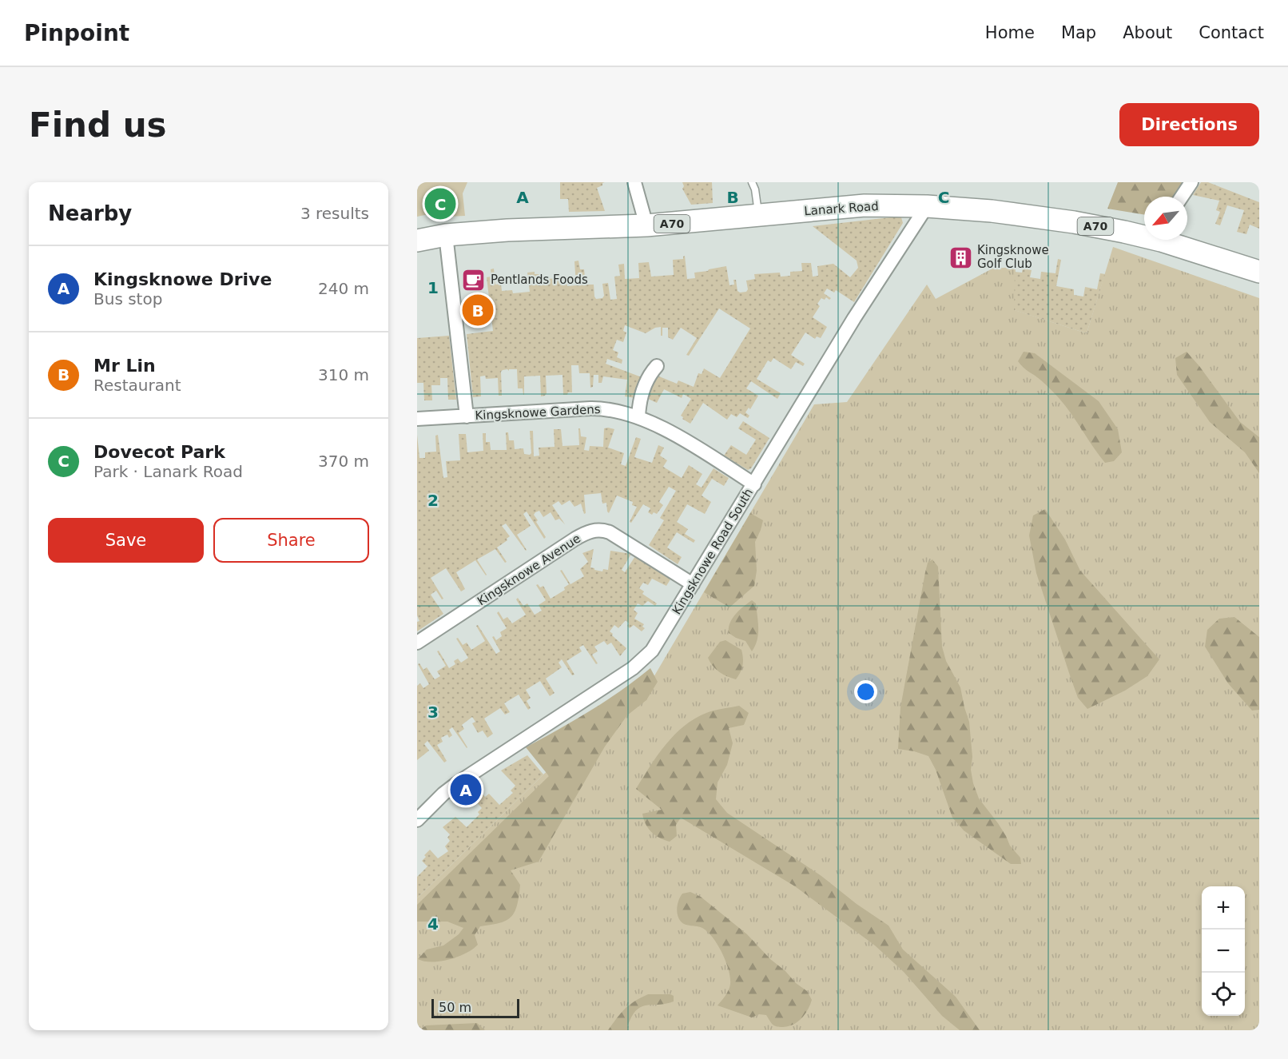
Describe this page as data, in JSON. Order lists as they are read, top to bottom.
{
  "streets": {
    "main road": ["Lanark Road", "A70"],
    "street": ["Kingsknowe Gardens", "Kingsknowe Road South", "Kingsknowe Avenue"]
  },
  "crossings": [
    ["Lanark Road", "Kingsknowe Road South"],
    ["Kingsknowe Gardens", "Kingsknowe Road South"],
    ["Kingsknowe Road South", "Kingsknowe Avenue"]
  ],
  "places": {
    "building": ["Kingsknowe Golf Club"],
    "cafe": ["Pentlands Foods"]
  },
  "scale_bar": "50 m",
  "north": "bottom left",
  "page": {
    "header": "Pinpoint",
    "nav": [
      "Home",
      "Map",
      "About",
      "Contact"
    ],
    "buttons": [
      "Directions",
      ["Save", "Share"]
    ],
    "title": "Find us",
    "heading": ["Nearby", "3 results"],
    "pins": ["C", "B", "A"],
    "list": [
      {
        "mark": "A",
        "name": "Kingsknowe Drive",
        "note": "Bus stop",
        "value": "240 m"
      },
      {
        "mark": "B",
        "name": "Mr Lin",
        "note": "Restaurant",
        "value": "310 m"
      },
      {
        "mark": "C",
        "name": "Dovecot Park",
        "note": "Park · Lanark Road",
        "value": "370 m"
      }
    ],
    "map_buttons": ["+", "−"],
    "scale": "50 m"
  },
  "grid": {
    "columns": ["A", "B", "C"],
    "rows": [
      "1",
      "2",
      "3",
      "4"
    ]
  }
}
